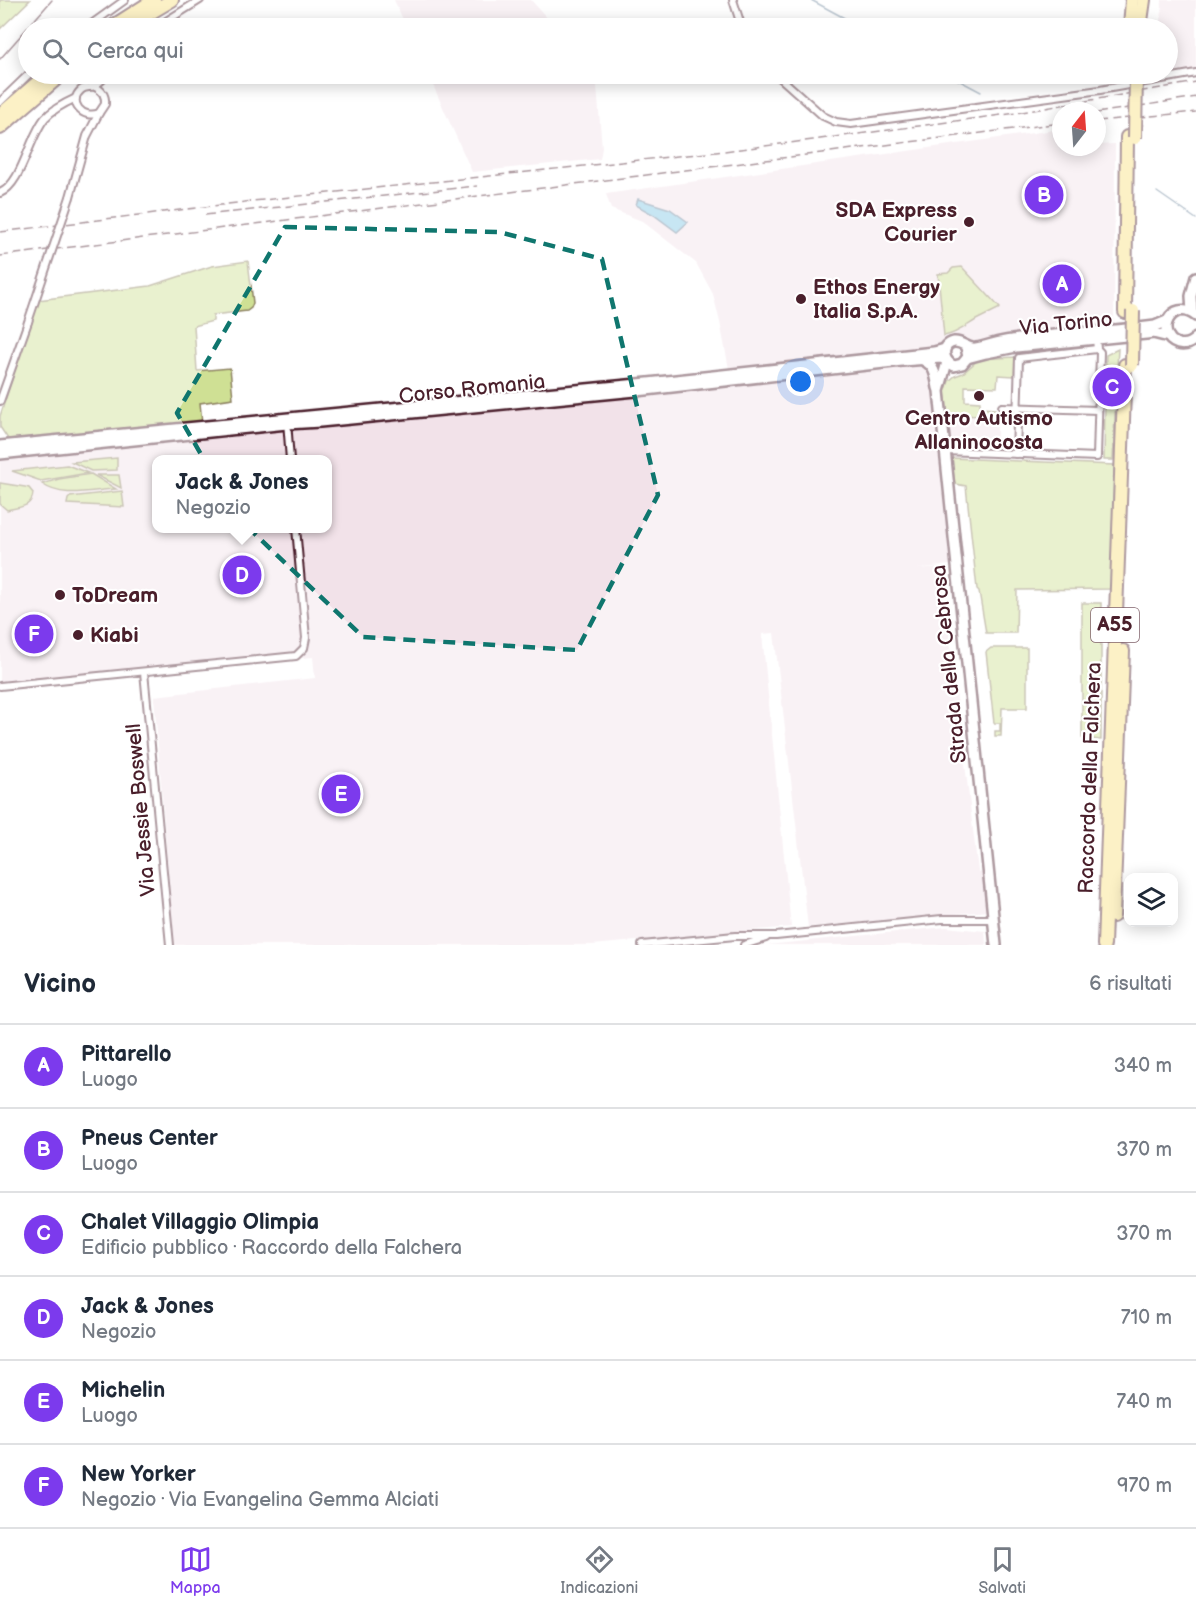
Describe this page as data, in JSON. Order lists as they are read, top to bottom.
{
  "streets": {
    "highway": ["A55", "Raccordo della Falchera"],
    "main road": ["Via Torino", "Corso Romania", "Strada della Cebrosa"],
    "street": ["Via Jessie Boswell"]
  },
  "crossings": [
    ["Via Torino", "Corso Romania"],
    ["Via Torino", "Strada della Cebrosa"],
    ["Corso Romania", "Strada della Cebrosa"]
  ],
  "places": [
    "SDA Express Courier",
    "Ethos Energy Italia S.p.A.",
    "Centro Autismo Allaninocosta",
    "ToDream",
    "Kiabi"
  ],
  "north": "top",
  "page": {
    "search": "Cerca qui",
    "pins": [
      "B",
      "A",
      "C",
      "D",
      "F",
      "E"
    ],
    "popup": ["Jack & Jones", "Negozio"],
    "heading": ["Vicino", "6 risultati"],
    "list": [
      {
        "mark": "A",
        "name": "Pittarello",
        "note": "Luogo",
        "value": "340 m"
      },
      {
        "mark": "B",
        "name": "Pneus Center",
        "note": "Luogo",
        "value": "370 m"
      },
      {
        "mark": "C",
        "name": "Chalet Villaggio Olimpia",
        "note": "Edificio pubblico · Raccordo della Falchera",
        "value": "370 m"
      },
      {
        "mark": "D",
        "name": "Jack & Jones",
        "note": "Negozio",
        "value": "710 m"
      },
      {
        "mark": "E",
        "name": "Michelin",
        "note": "Luogo",
        "value": "740 m"
      },
      {
        "mark": "F",
        "name": "New Yorker",
        "note": "Negozio · Via Evangelina Gemma Alciati",
        "value": "970 m"
      }
    ],
    "nav": ["Mappa", "Indicazioni", "Salvati"]
  }
}
